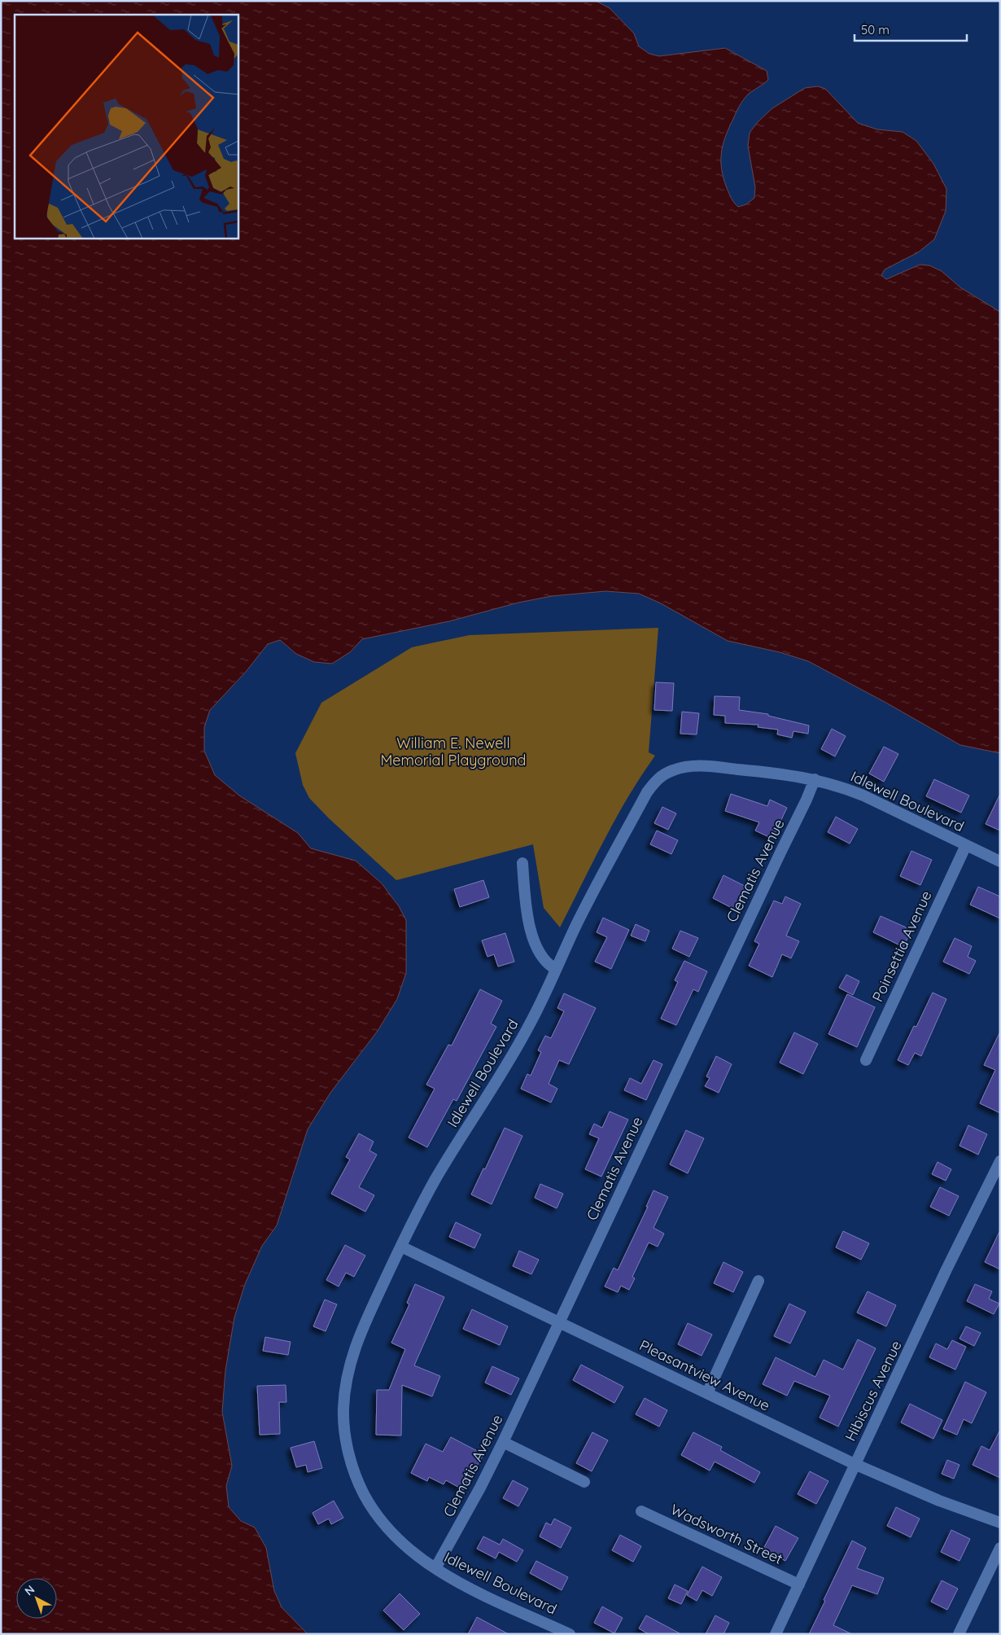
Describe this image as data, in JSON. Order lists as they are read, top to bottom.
{
  "streets": {
    "street": [
      "Idlewell Boulevard",
      "Clematis Avenue",
      "Poinsettia Avenue",
      "Pleasantview Avenue",
      "Hibiscus Avenue",
      "Wadsworth Street"
    ]
  },
  "crossings": [
    ["Idlewell Boulevard", "Clematis Avenue"],
    ["Idlewell Boulevard", "Poinsettia Avenue"],
    ["Idlewell Boulevard", "Pleasantview Avenue"],
    ["Clematis Avenue", "Pleasantview Avenue"],
    ["Pleasantview Avenue", "Hibiscus Avenue"],
    ["Hibiscus Avenue", "Wadsworth Street"]
  ],
  "parks": ["William E. Newell Memorial Playground"],
  "scale_bar": "50 m",
  "north": "top left"
}
